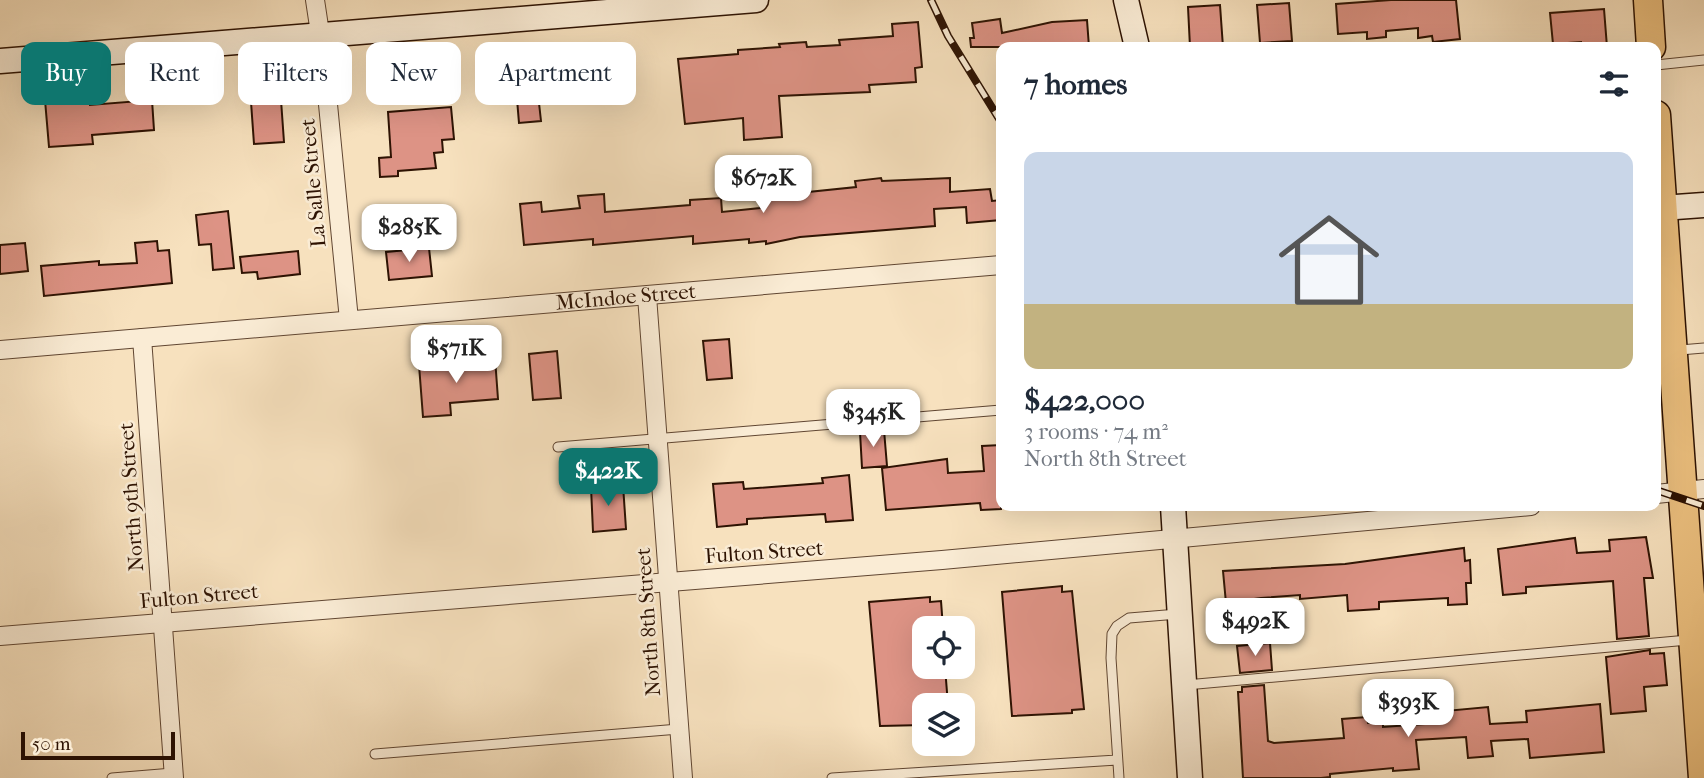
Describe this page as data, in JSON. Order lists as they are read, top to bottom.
{
  "streets": {
    "street": [
      "La Salle Street",
      "McIndoe Street",
      "North 9th Street",
      "Fulton Street",
      "North 8th Street"
    ]
  },
  "crossings": [
    ["La Salle Street", "McIndoe Street"],
    ["McIndoe Street", "North 9th Street"],
    ["McIndoe Street", "North 8th Street"],
    ["North 9th Street", "Fulton Street"],
    ["Fulton Street", "North 8th Street"]
  ],
  "scale_bar": "50 m",
  "page": {
    "chip": [
      "Buy",
      "Rent",
      "Filters",
      "New",
      "Apartment"
    ],
    "heading": "7 homes",
    "list": [
      {
        "name": "$422,000",
        "note": "3 rooms · 74 m² · North 8th Street"
      }
    ],
    "price": [
      "$672K",
      "$285K",
      "$571K",
      "$345K",
      "$422K",
      "$492K",
      "$393K"
    ],
    "scale": "50 m"
  }
}
